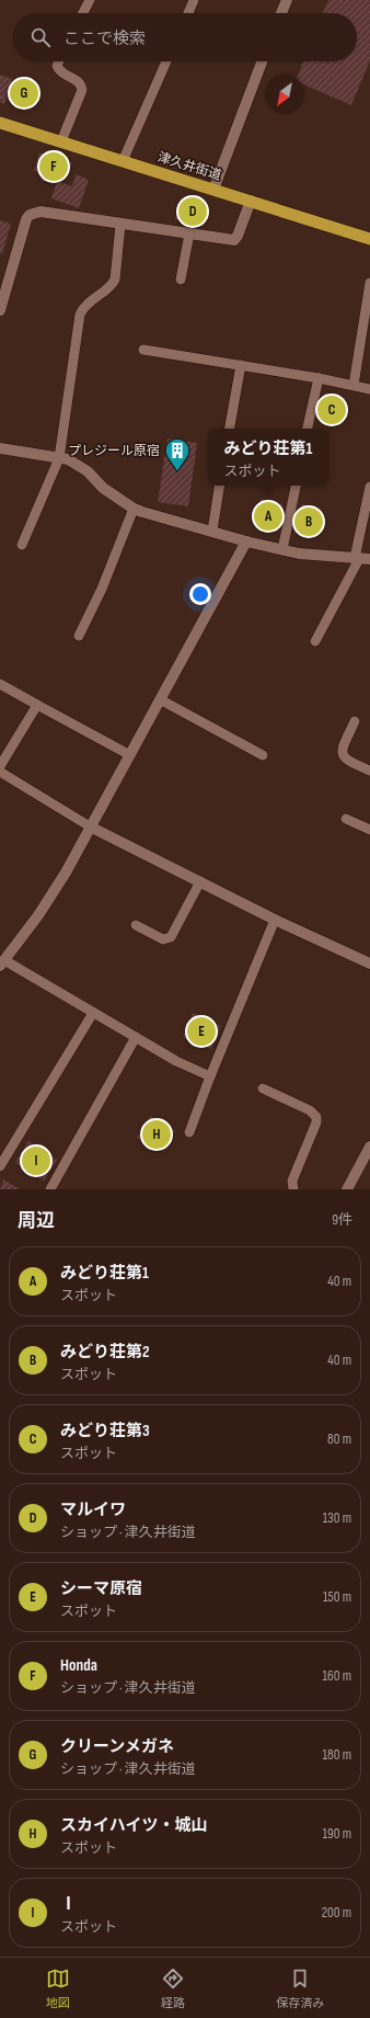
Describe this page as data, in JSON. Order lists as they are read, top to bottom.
{
  "streets": {
    "highway": ["津久井街道"]
  },
  "places": {
    "building": ["プレジール原宿"]
  },
  "north": "bottom left",
  "page": {
    "search": "ここで検索",
    "pins": [
      "G",
      "F",
      "D",
      "C",
      "A",
      "B",
      "E",
      "H",
      "I"
    ],
    "popup": ["みどり荘第1", "スポット"],
    "heading": ["周辺", "9件"],
    "list": [
      {
        "mark": "A",
        "name": "みどり荘第1",
        "note": "スポット",
        "value": "40 m"
      },
      {
        "mark": "B",
        "name": "みどり荘第2",
        "note": "スポット",
        "value": "40 m"
      },
      {
        "mark": "C",
        "name": "みどり荘第3",
        "note": "スポット",
        "value": "80 m"
      },
      {
        "mark": "D",
        "name": "マルイワ",
        "note": "ショップ · 津久井街道",
        "value": "130 m"
      },
      {
        "mark": "E",
        "name": "シーマ原宿",
        "note": "スポット",
        "value": "150 m"
      },
      {
        "mark": "F",
        "name": "Honda",
        "note": "ショップ · 津久井街道",
        "value": "160 m"
      },
      {
        "mark": "G",
        "name": "クリーンメガネ",
        "note": "ショップ · 津久井街道",
        "value": "180 m"
      },
      {
        "mark": "H",
        "name": "スカイハイツ・城山",
        "note": "スポット",
        "value": "190 m"
      },
      {
        "mark": "I",
        "name": "Ⅰ",
        "note": "スポット",
        "value": "200 m"
      }
    ],
    "nav": ["地図", "経路", "保存済み"]
  }
}
